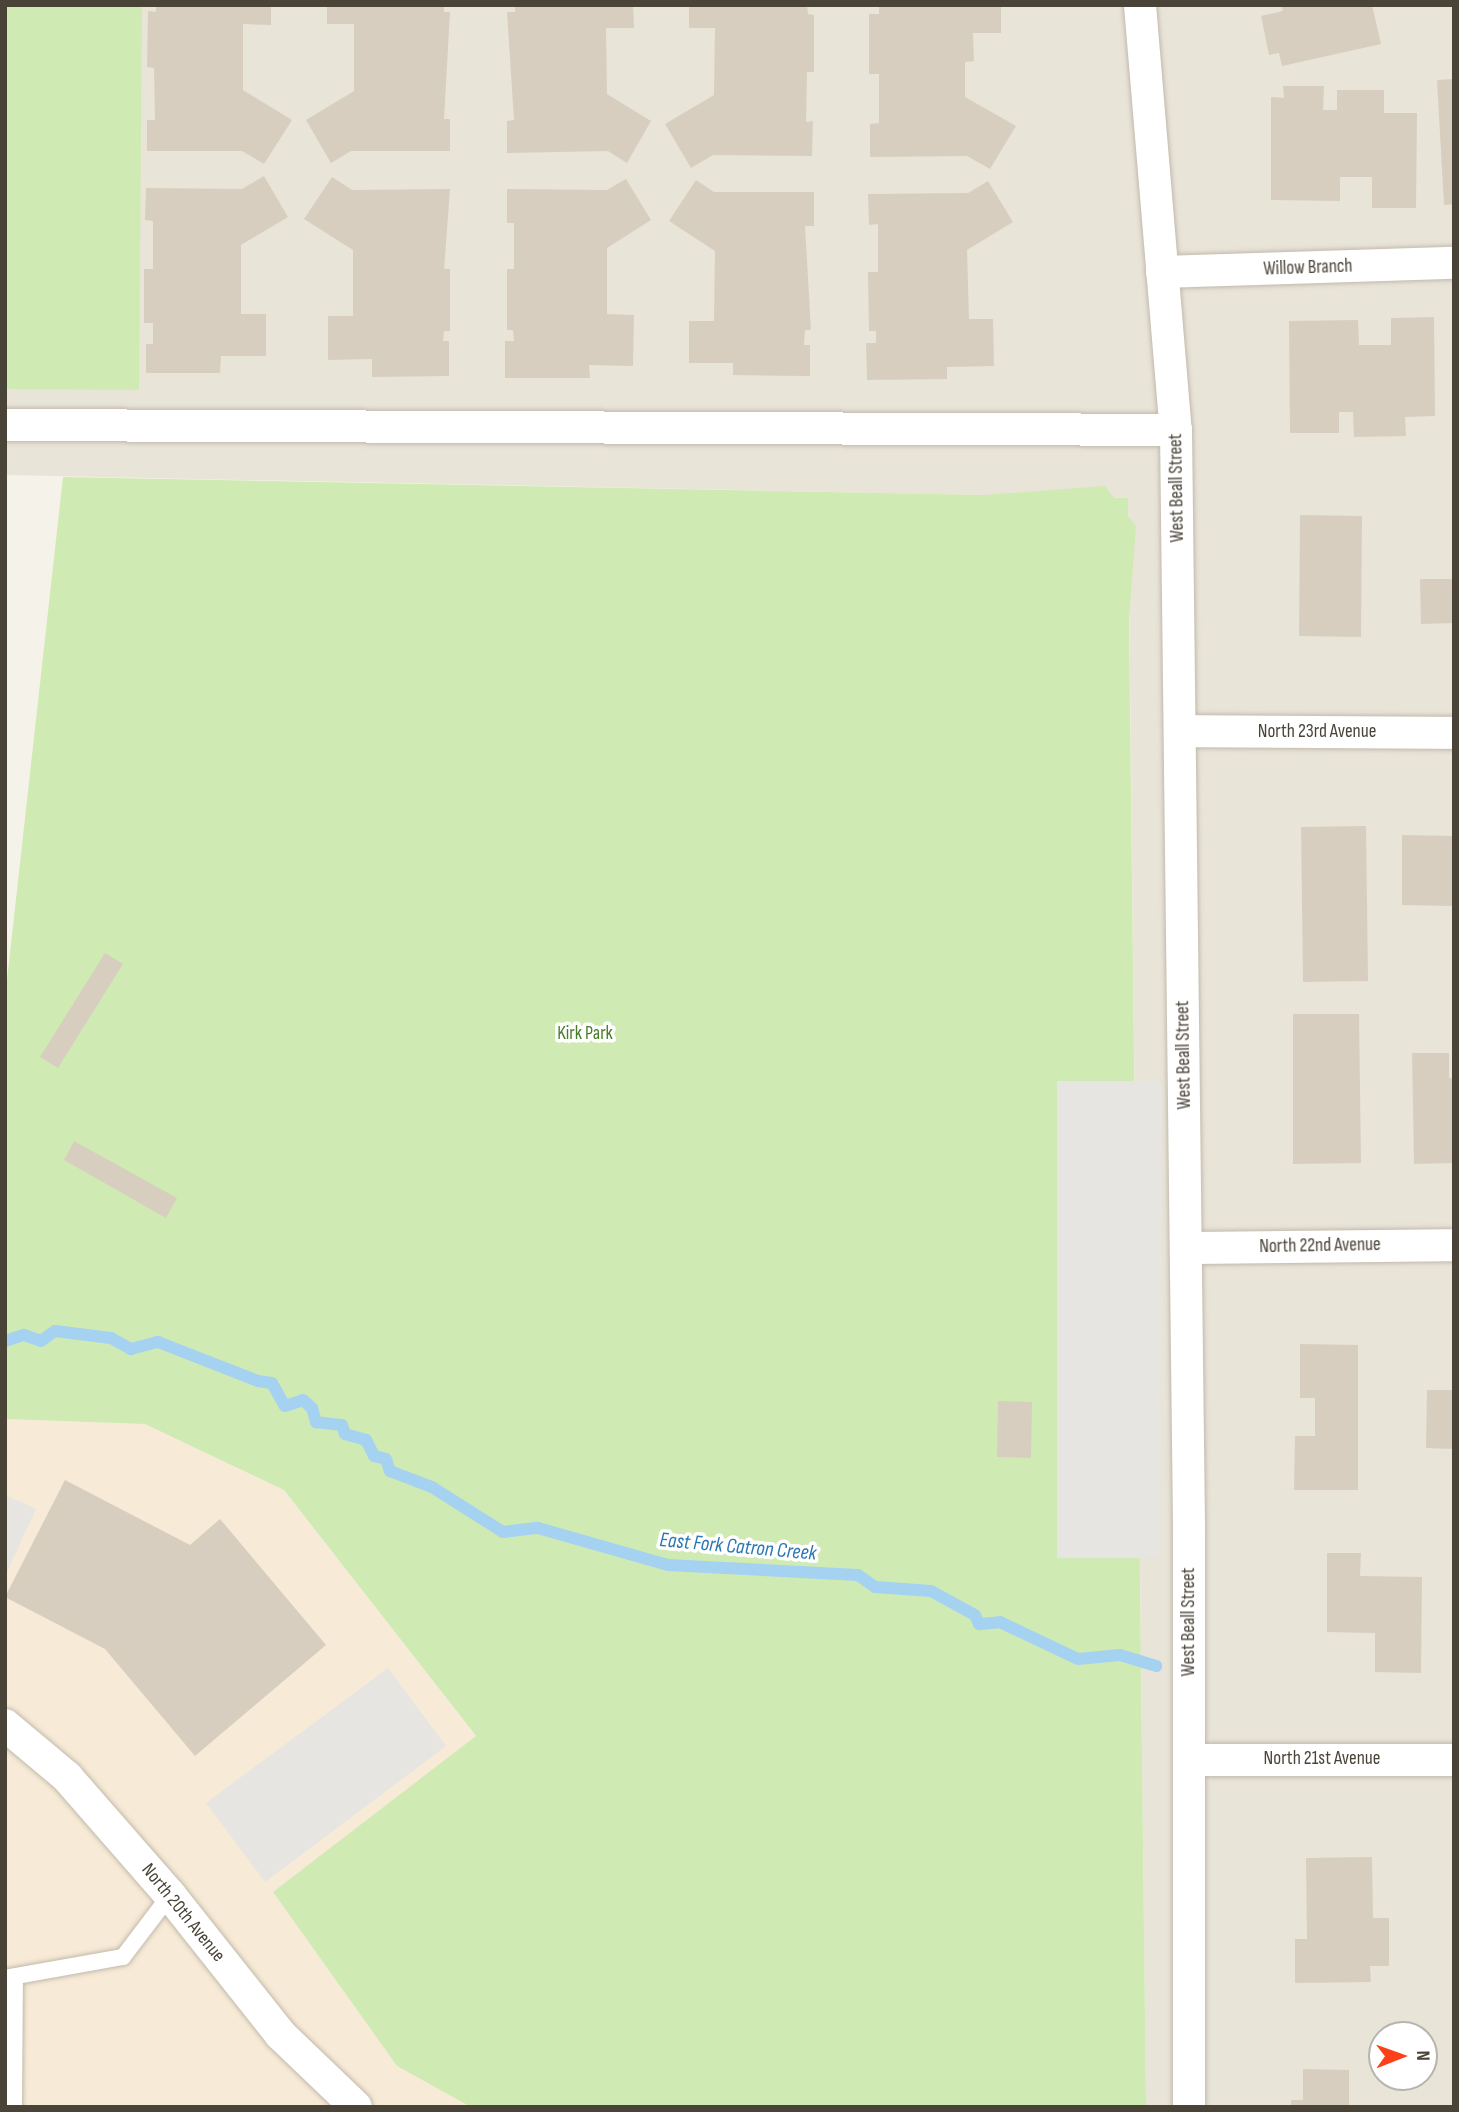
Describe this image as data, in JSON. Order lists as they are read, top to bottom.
{
  "streets": {
    "street": [
      "Willow Branch",
      "West Beall Street",
      "North 23rd Avenue",
      "North 22nd Avenue",
      "North 21st Avenue",
      "North 20th Avenue"
    ]
  },
  "crossings": [
    ["Willow Branch", "West Beall Street"],
    ["West Beall Street", "North 23rd Avenue"],
    ["West Beall Street", "North 22nd Avenue"],
    ["West Beall Street", "North 21st Avenue"]
  ],
  "water": ["East Fork Catron Creek"],
  "parks": ["Kirk Park"],
  "north": "right"
}
